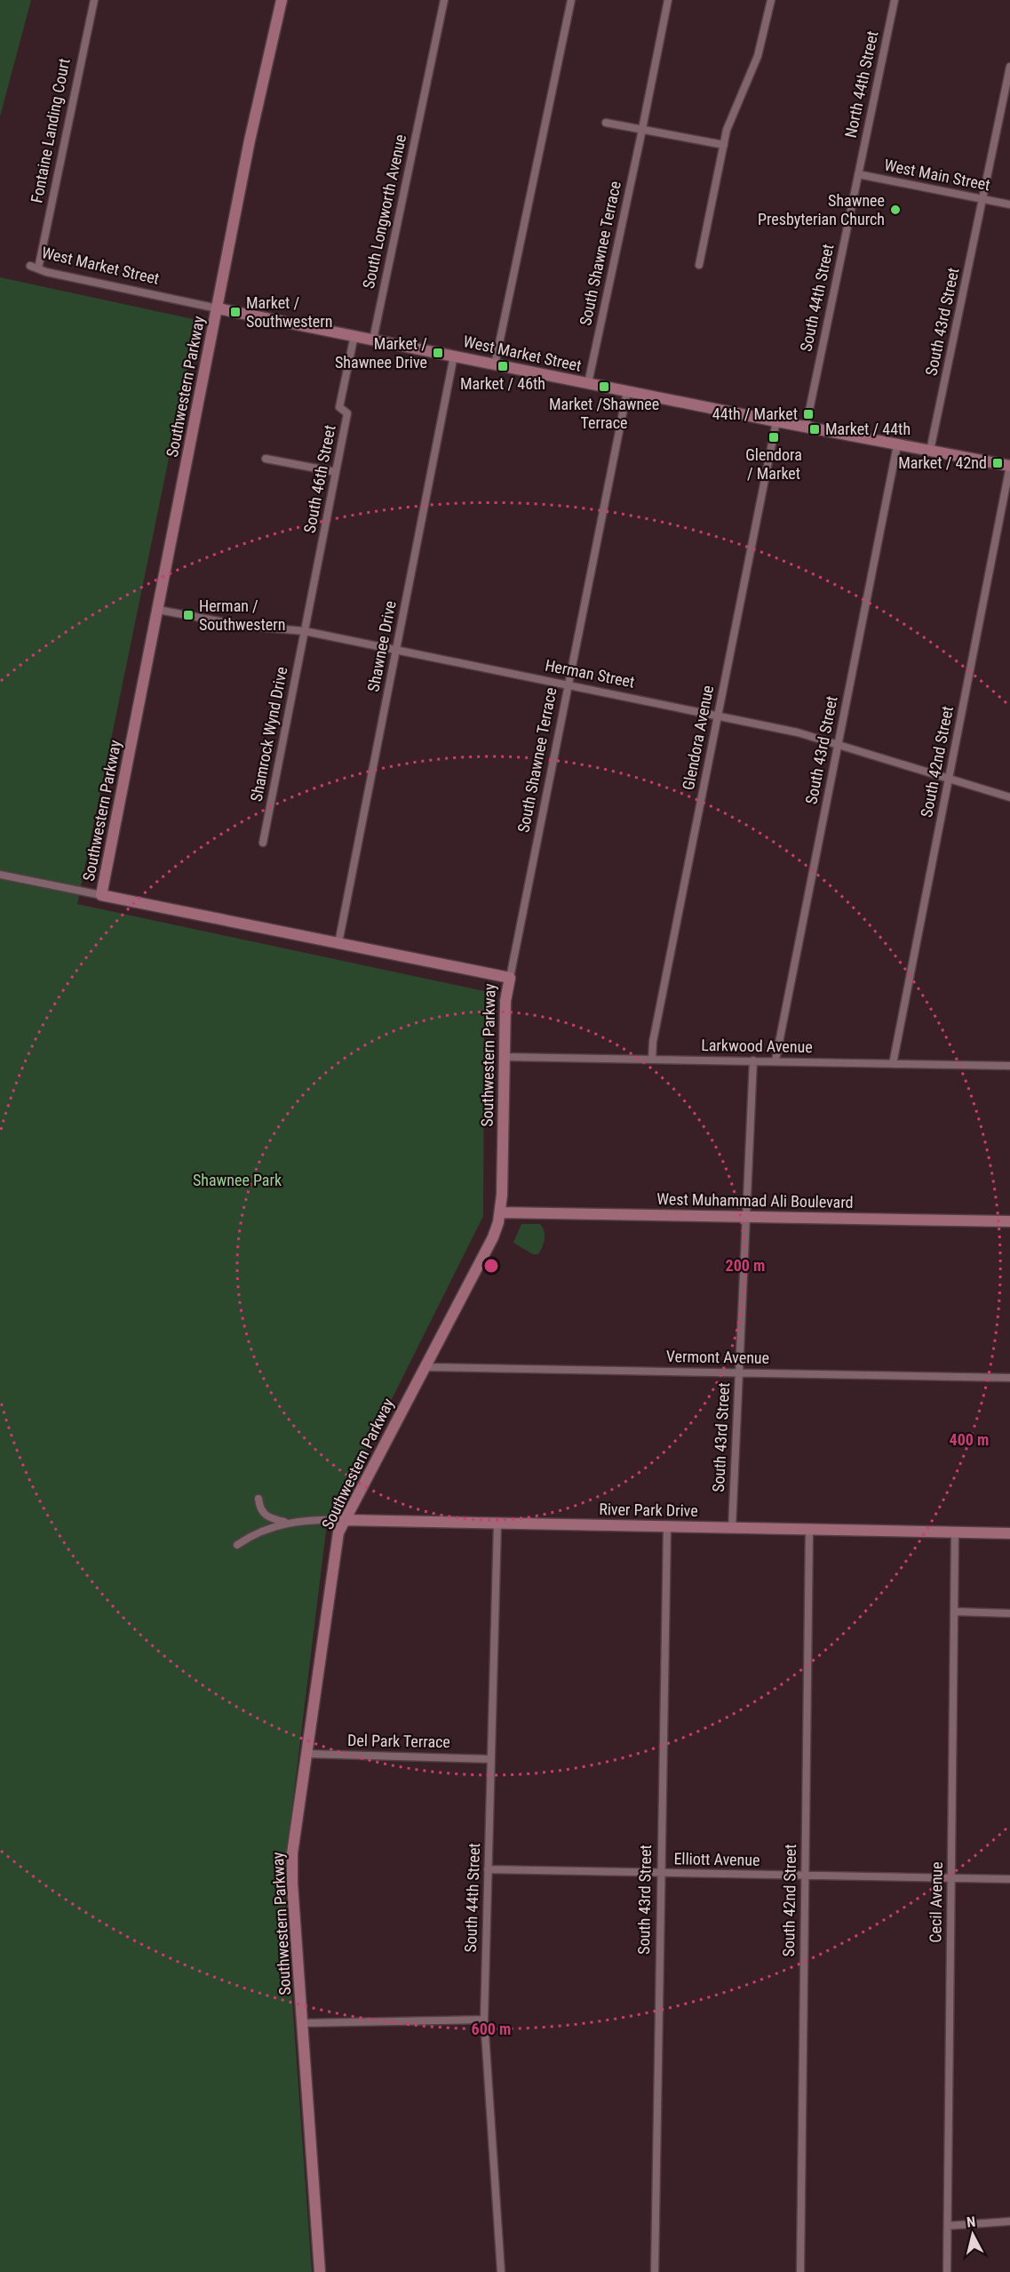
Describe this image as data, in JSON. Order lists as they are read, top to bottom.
{
  "streets": {
    "street": [
      "North 44th Street",
      "Fontaine Landing Court",
      "West Main Street",
      "South Longworth Avenue",
      "South Shawnee Terrace",
      "West Market Street",
      "South 44th Street",
      "South 43rd Street",
      "Southwestern Parkway",
      "South 46th Street",
      "Shawnee Drive",
      "Herman Street",
      "Shamrock Wynd Drive",
      "Glendora Avenue",
      "South 42nd Street",
      "Larkwood Avenue",
      "West Muhammad Ali Boulevard",
      "Vermont Avenue",
      "River Park Drive",
      "Del Park Terrace",
      "Elliott Avenue",
      "Cecil Avenue"
    ]
  },
  "crossings": [
    ["North 44th Street", "West Main Street"],
    ["North 44th Street", "South 44th Street"],
    ["Fontaine Landing Court", "West Market Street"],
    ["West Main Street", "South 44th Street"],
    ["West Main Street", "South 43rd Street"],
    ["South Longworth Avenue", "West Market Street"],
    ["South Shawnee Terrace", "West Market Street"],
    ["South Shawnee Terrace", "Southwestern Parkway"],
    ["South Shawnee Terrace", "Herman Street"],
    ["West Market Street", "South 44th Street"],
    ["West Market Street", "South 43rd Street"],
    ["West Market Street", "Southwestern Parkway"],
    ["West Market Street", "South 46th Street"],
    ["West Market Street", "Shawnee Drive"],
    ["West Market Street", "Glendora Avenue"],
    ["West Market Street", "South 42nd Street"],
    ["South 44th Street", "River Park Drive"],
    ["South 44th Street", "Del Park Terrace"],
    ["South 44th Street", "Elliott Avenue"],
    ["South 43rd Street", "Herman Street"],
    ["South 43rd Street", "Larkwood Avenue"],
    ["South 43rd Street", "West Muhammad Ali Boulevard"],
    ["South 43rd Street", "Vermont Avenue"],
    ["South 43rd Street", "River Park Drive"],
    ["South 43rd Street", "Elliott Avenue"],
    ["Southwestern Parkway", "Shawnee Drive"],
    ["Southwestern Parkway", "Herman Street"],
    ["Southwestern Parkway", "Larkwood Avenue"],
    ["Southwestern Parkway", "West Muhammad Ali Boulevard"],
    ["Southwestern Parkway", "Vermont Avenue"],
    ["Southwestern Parkway", "River Park Drive"],
    ["Southwestern Parkway", "Del Park Terrace"],
    ["South 46th Street", "Herman Street"],
    ["South 46th Street", "Shamrock Wynd Drive"],
    ["Shawnee Drive", "Herman Street"],
    ["Herman Street", "Shamrock Wynd Drive"],
    ["Herman Street", "Glendora Avenue"],
    ["Herman Street", "South 42nd Street"],
    ["Glendora Avenue", "Larkwood Avenue"],
    ["South 42nd Street", "Larkwood Avenue"],
    ["South 42nd Street", "River Park Drive"],
    ["South 42nd Street", "Elliott Avenue"],
    ["River Park Drive", "Cecil Avenue"],
    ["Elliott Avenue", "Cecil Avenue"]
  ],
  "parks": ["Shawnee Park"],
  "places": {
    "other": ["Shawnee Presbyterian Church"],
    "transit": [
      "Market / Southwestern",
      "Market / Shawnee Drive",
      "Market / 46th",
      "Market /Shawnee Terrace",
      "44th / Market",
      "Market / 44th",
      "Glendora / Market",
      "Market / 42nd",
      "Herman / Southwestern"
    ]
  },
  "north": "top",
  "rings": ["200 m", "400 m", "600 m"]
}
